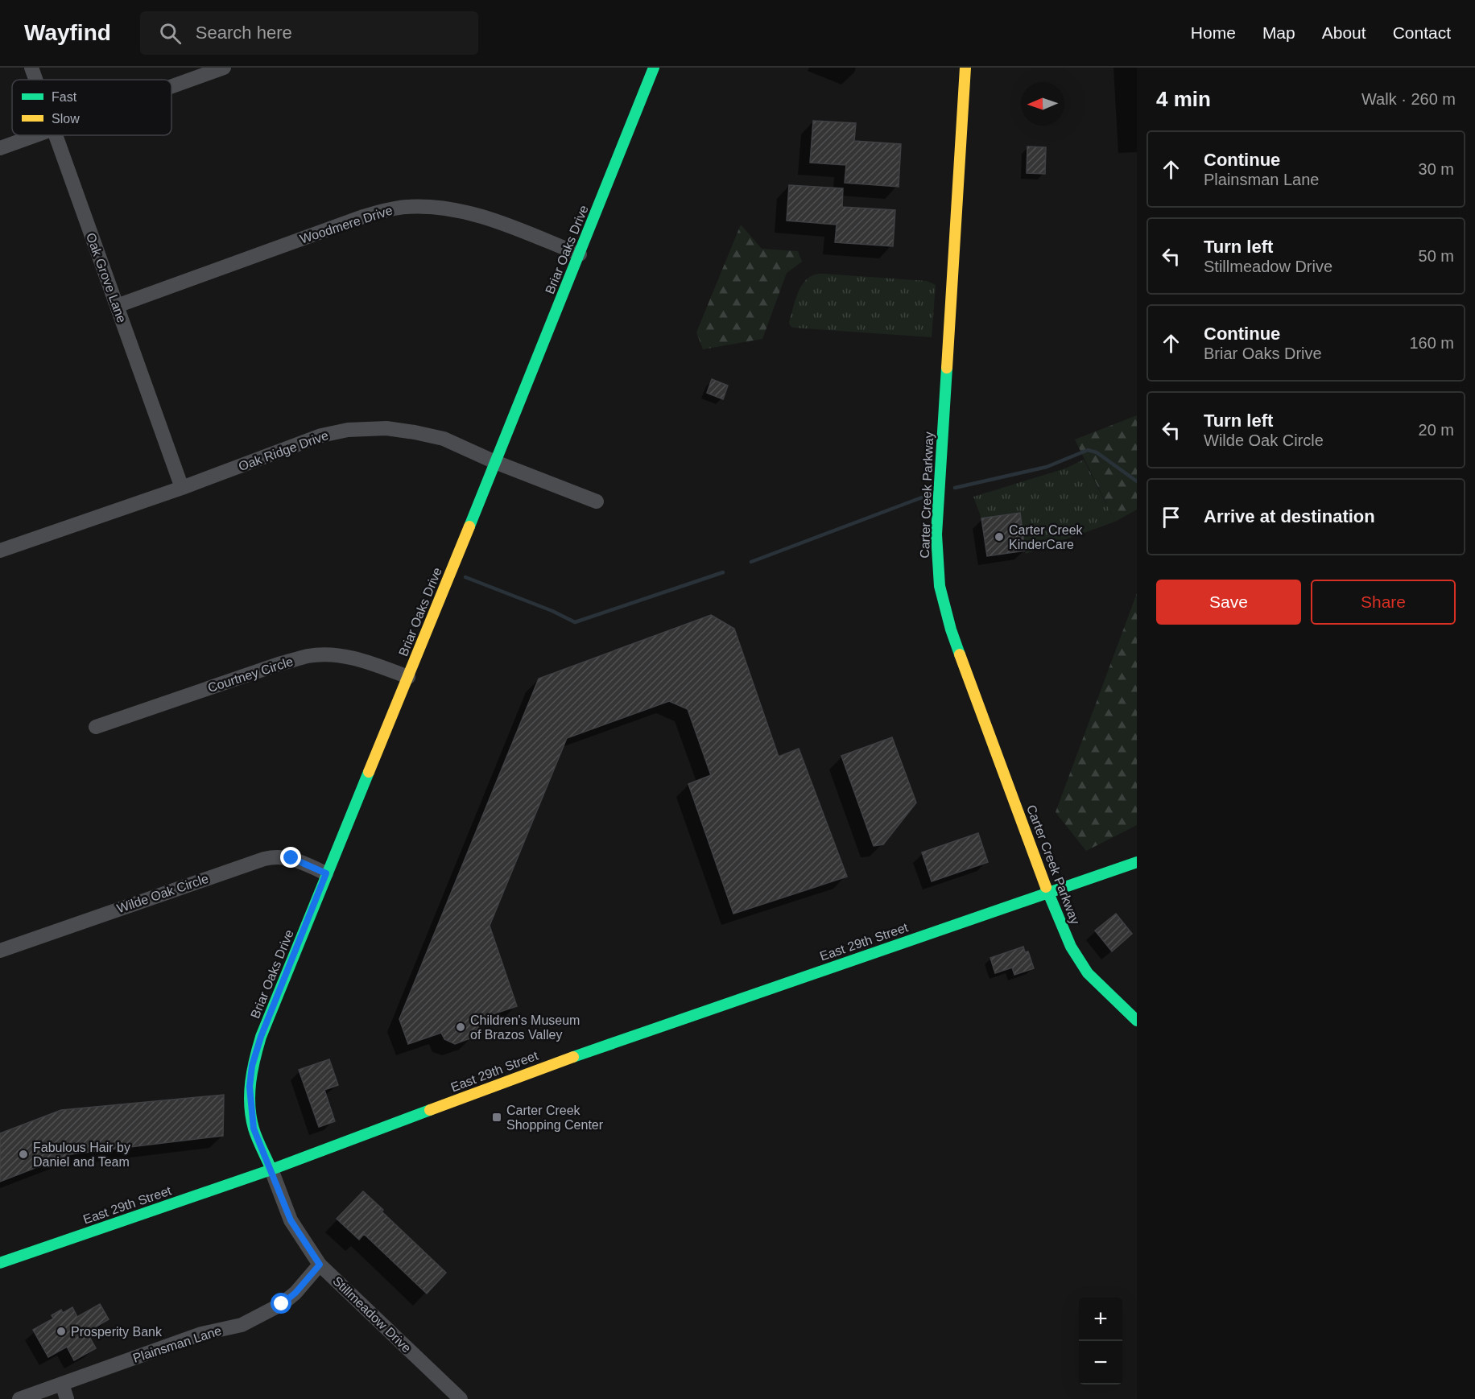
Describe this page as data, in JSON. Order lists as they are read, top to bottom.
{
  "streets": {
    "street": [
      "Woodmere Drive",
      "Briar Oaks Drive",
      "Oak Grove Lane",
      "Oak Ridge Drive",
      "Carter Creek Parkway",
      "Courtney Circle",
      "Wilde Oak Circle",
      "East 29th Street",
      "Stillmeadow Drive",
      "Plainsman Lane"
    ]
  },
  "crossings": [
    ["Woodmere Drive", "Briar Oaks Drive"],
    ["Woodmere Drive", "Oak Grove Lane"],
    ["Briar Oaks Drive", "Oak Ridge Drive"],
    ["Briar Oaks Drive", "Courtney Circle"],
    ["Briar Oaks Drive", "Wilde Oak Circle"],
    ["Briar Oaks Drive", "East 29th Street"],
    ["Briar Oaks Drive", "Stillmeadow Drive"],
    ["Oak Grove Lane", "Oak Ridge Drive"],
    ["Carter Creek Parkway", "East 29th Street"],
    ["East 29th Street", "Stillmeadow Drive"],
    ["Stillmeadow Drive", "Plainsman Lane"]
  ],
  "places": {
    "other": [
      "Carter Creek KinderCare",
      "Children's Museum of Brazos Valley",
      "Fabulous Hair by Daniel and Team",
      "Prosperity Bank"
    ],
    "transit": ["Carter Creek Shopping Center"]
  },
  "legend": ["Fast", "Slow"],
  "north": "left",
  "page": {
    "header": "Wayfind",
    "search": "Search here",
    "nav": [
      "Home",
      "Map",
      "About",
      "Contact"
    ],
    "heading": ["4 min", "Walk · 260 m"],
    "list": [
      ["Continue", "Plainsman Lane", "30 m"],
      ["Turn left", "Stillmeadow Drive", "50 m"],
      ["Continue", "Briar Oaks Drive", "160 m"],
      ["Turn left", "Wilde Oak Circle", "20 m"],
      "Arrive at destination"
    ],
    "buttons": ["Save", "Share"],
    "map_buttons": ["+", "−"]
  }
}
